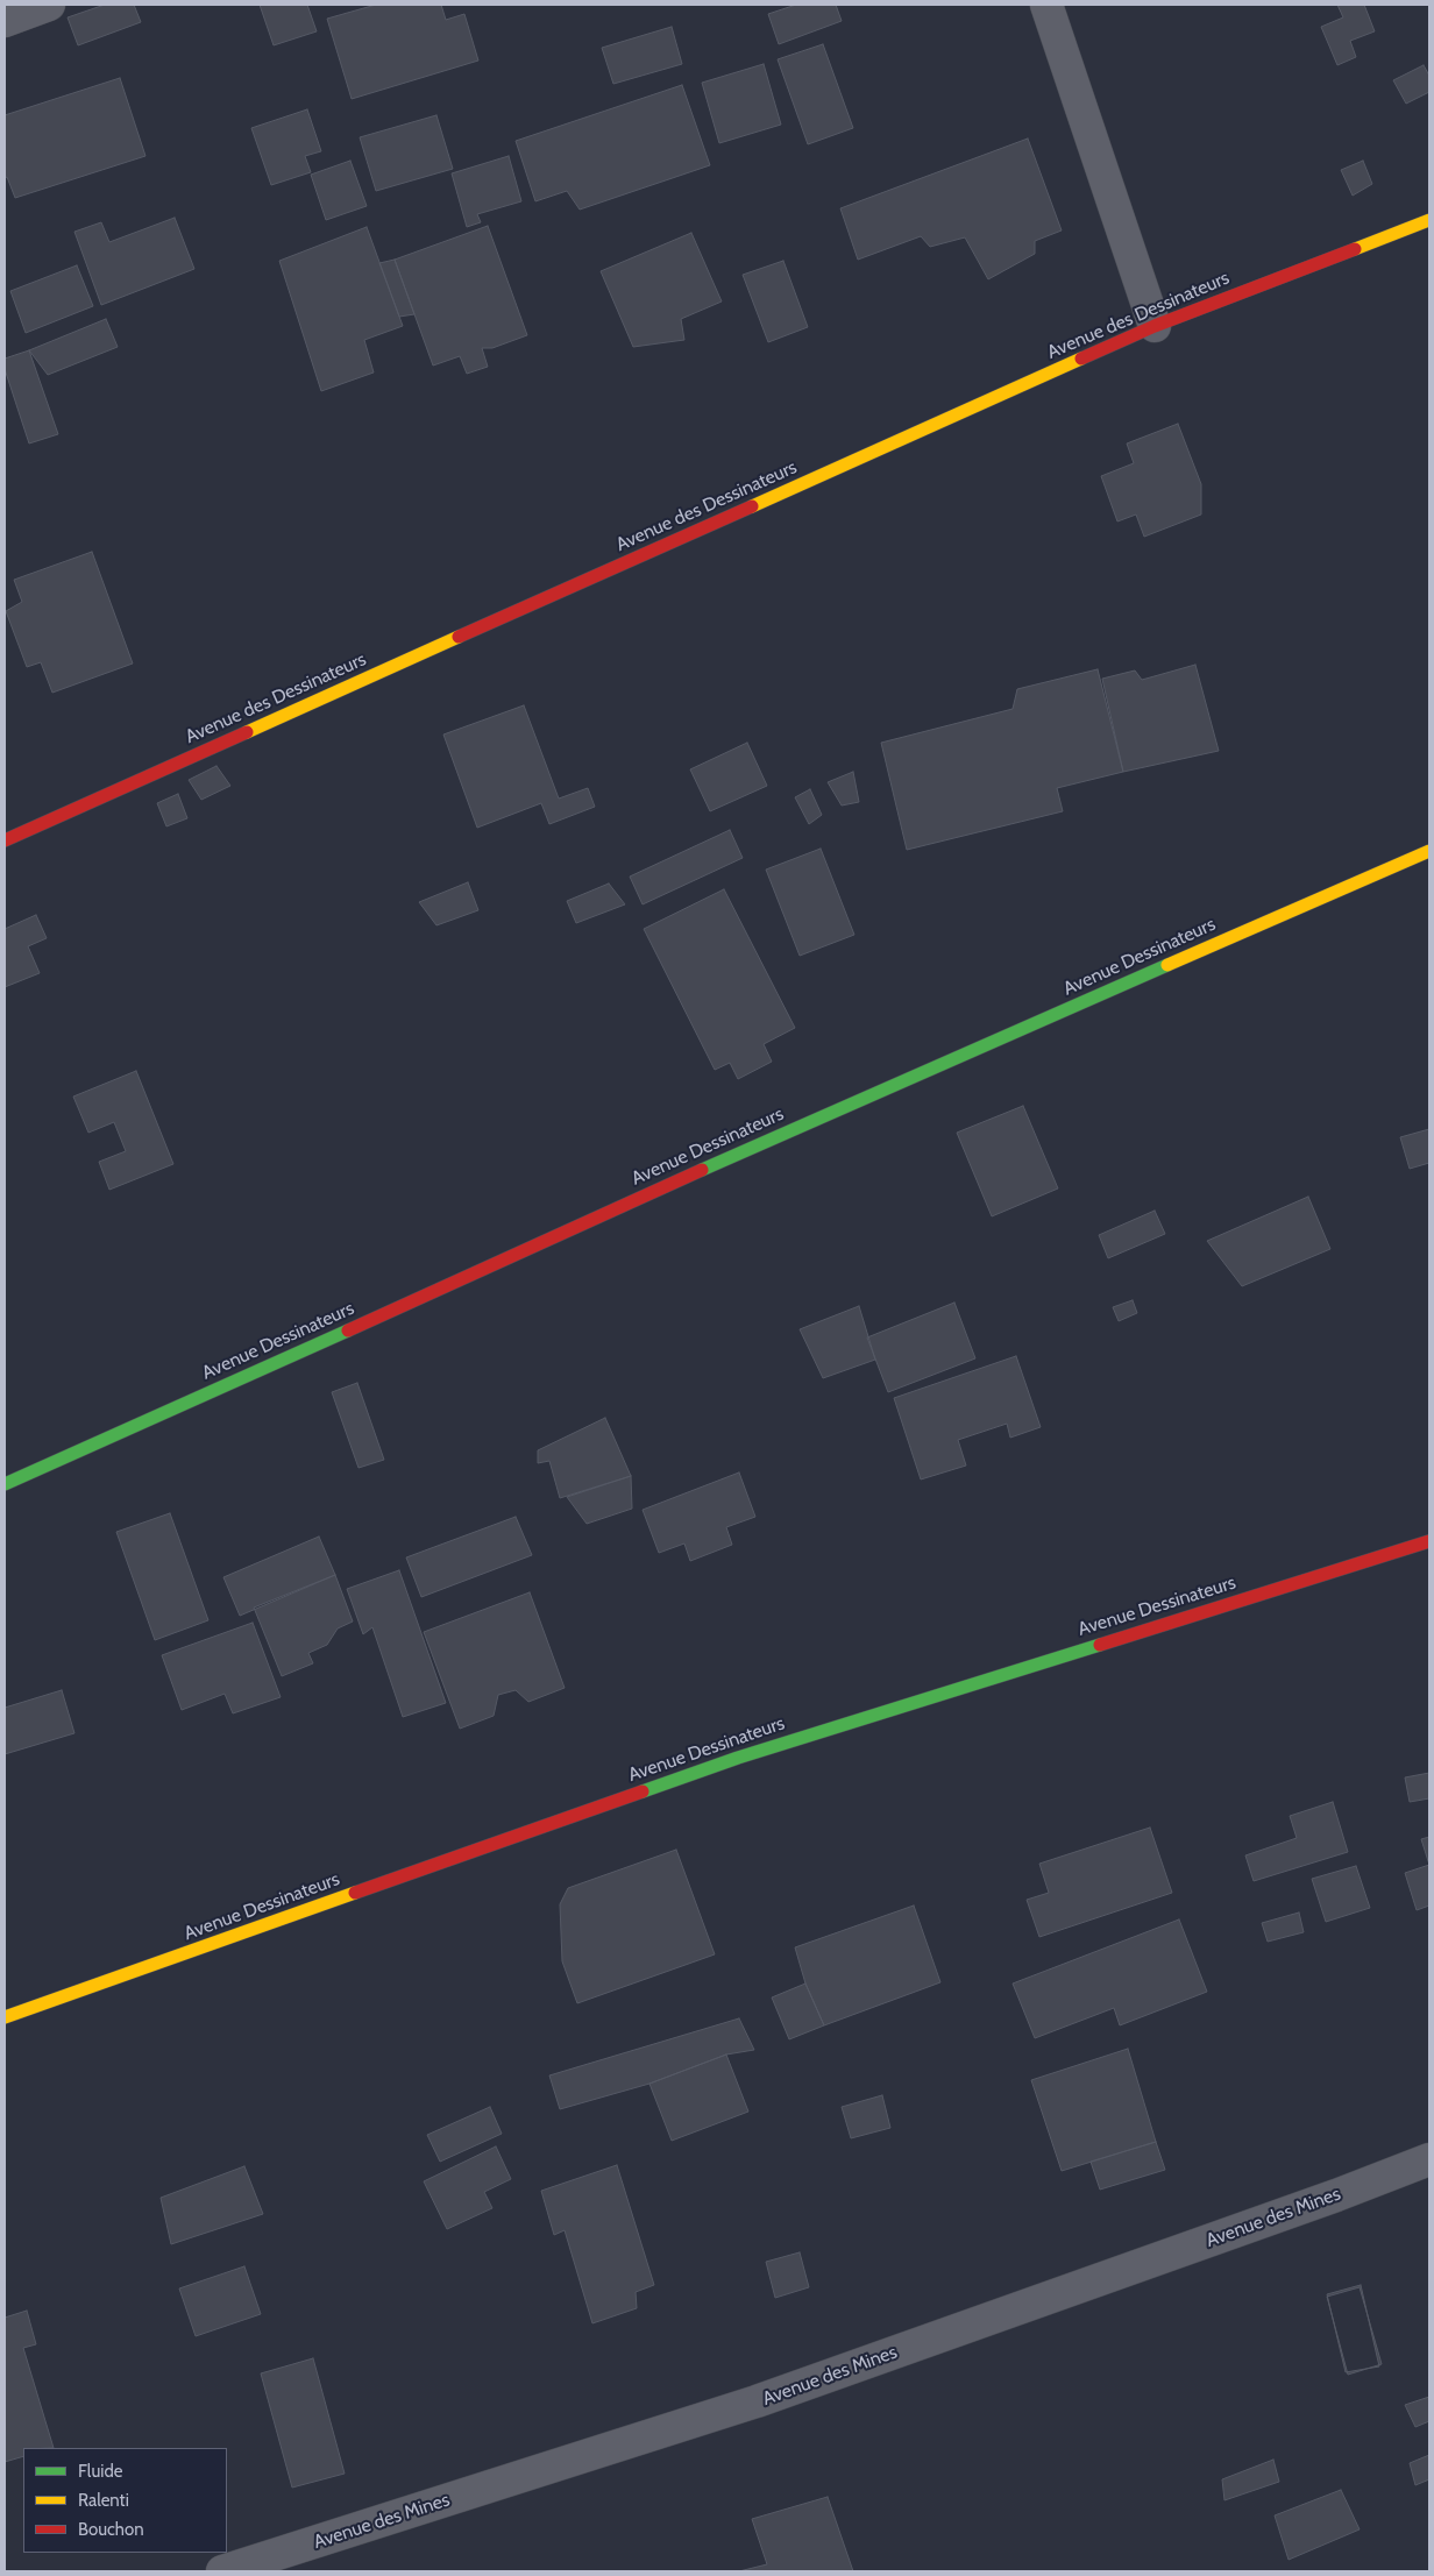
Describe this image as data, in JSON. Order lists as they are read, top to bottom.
{
  "streets": {
    "street": ["Avenue des Dessinateurs", "Avenue Dessinateurs", "Avenue des Mines"]
  },
  "legend": ["Fluide", "Ralenti", "Bouchon"]
}
